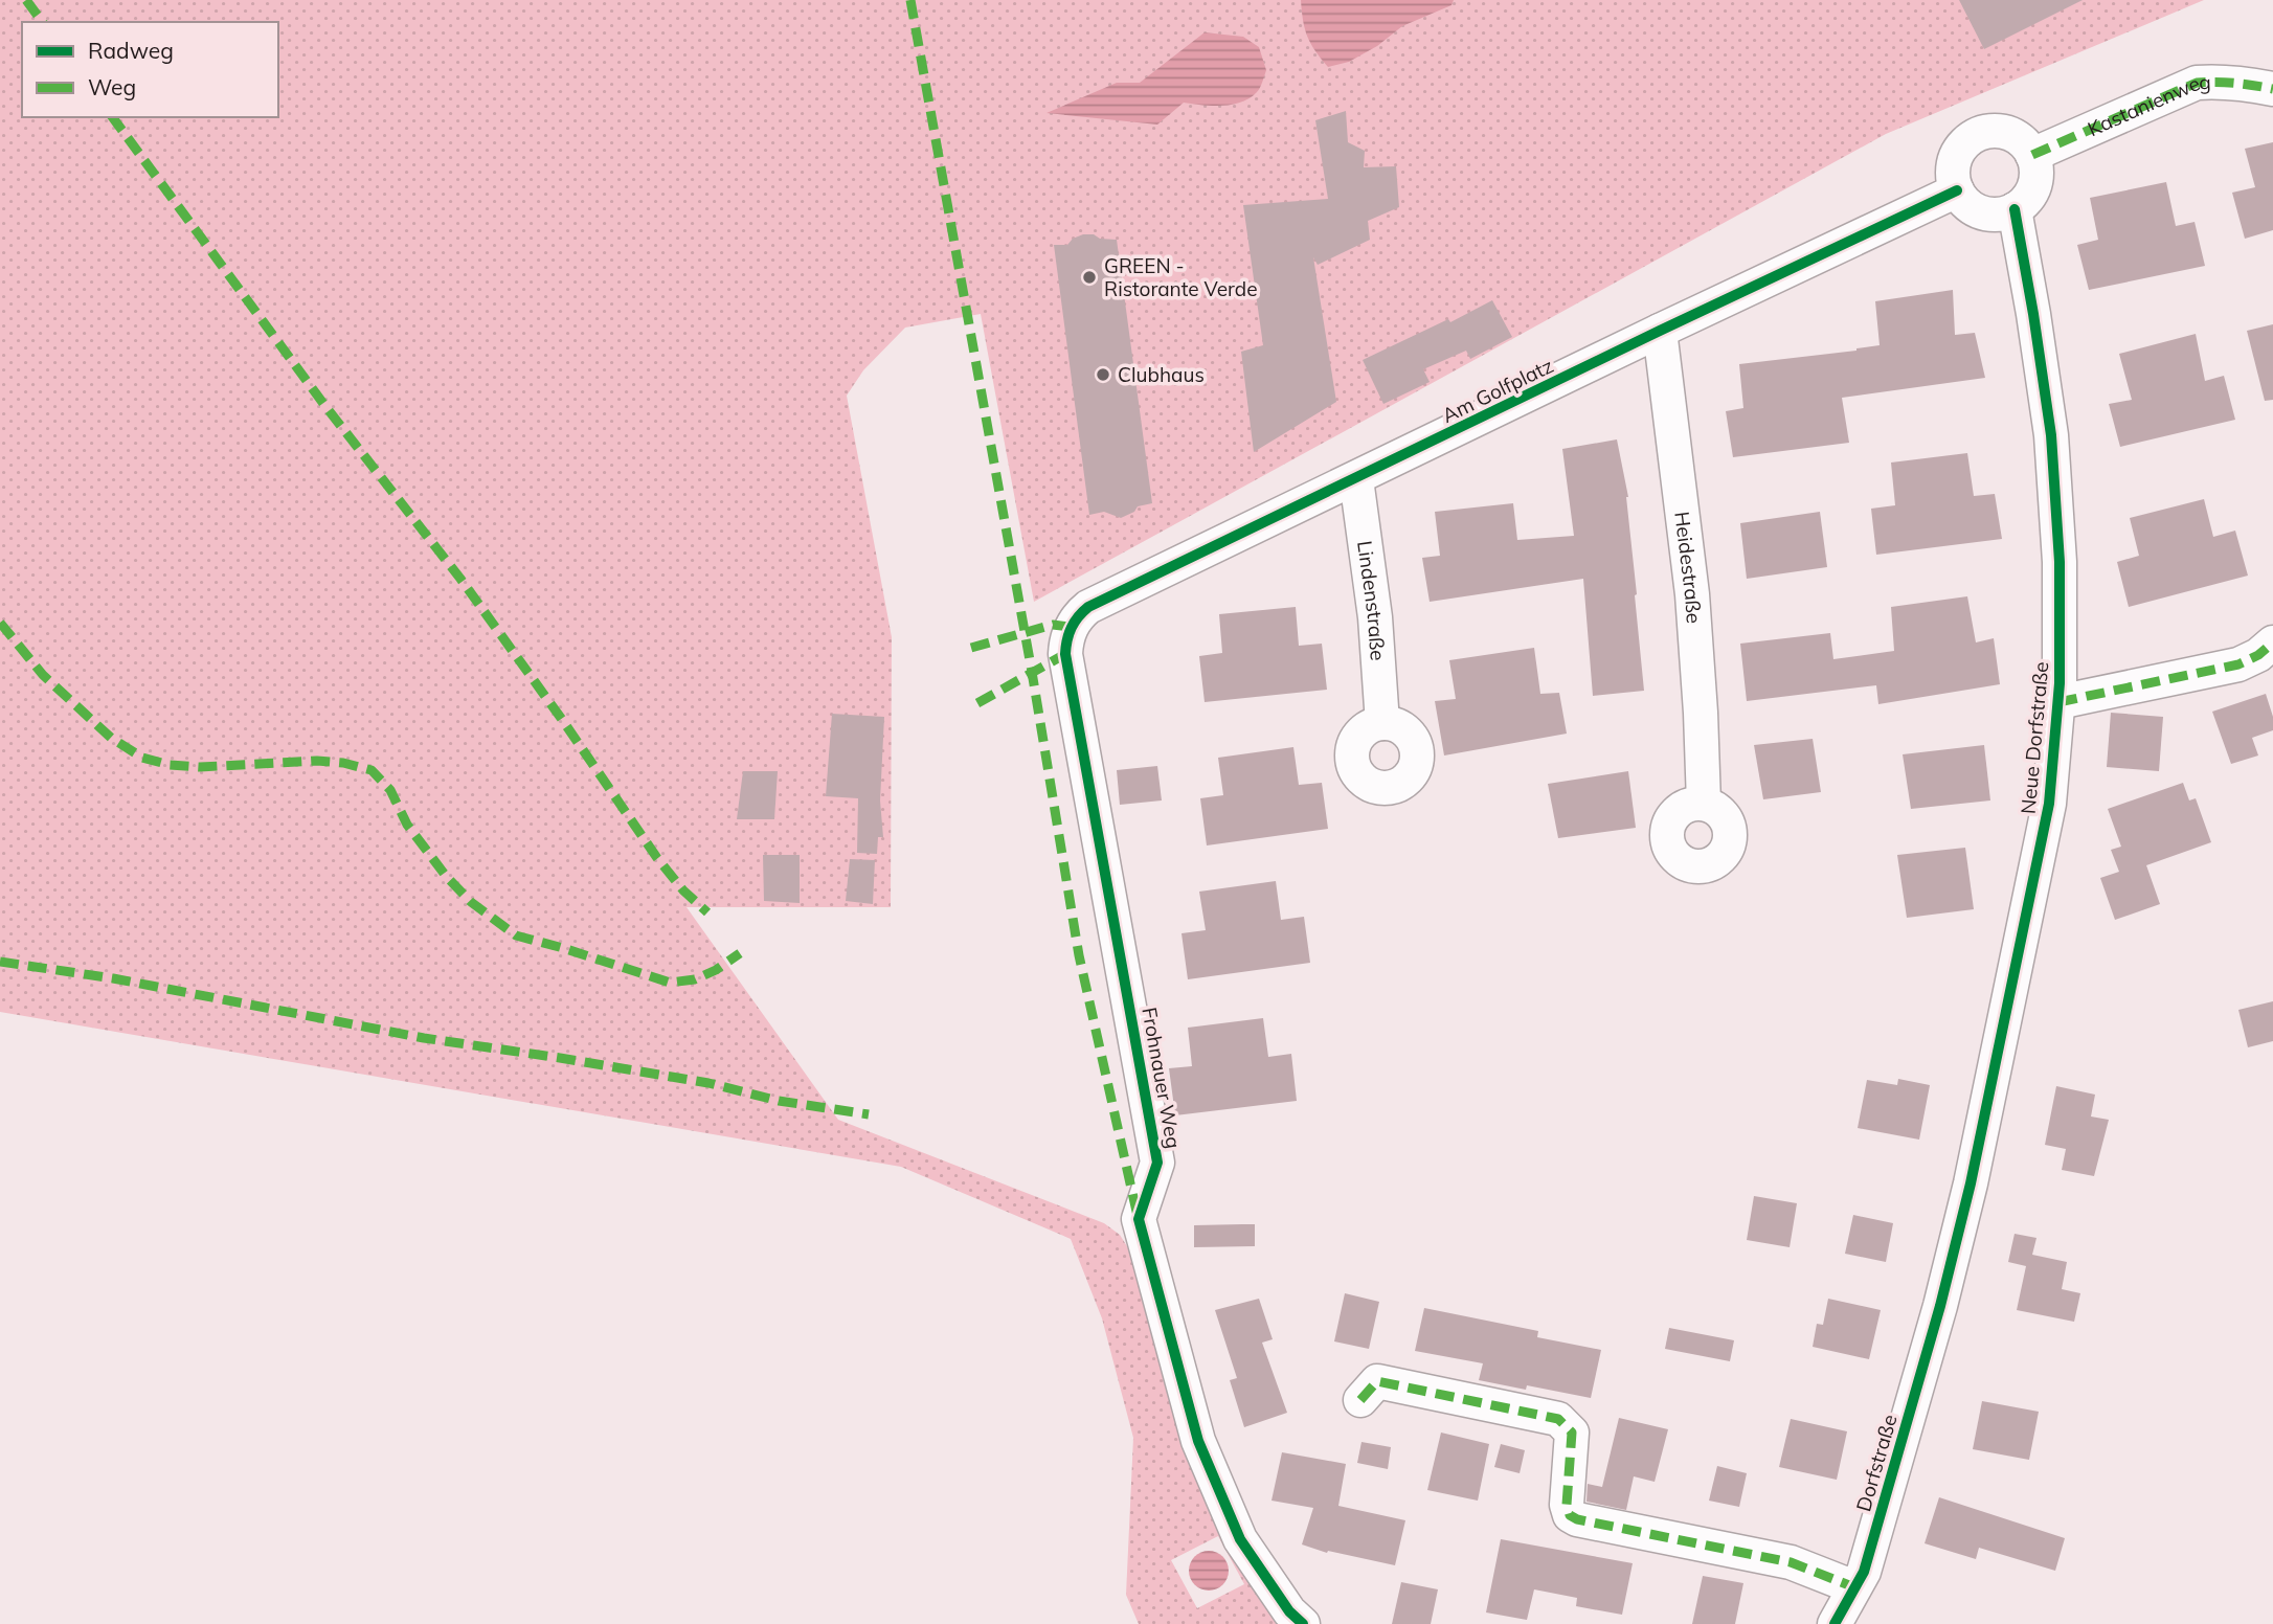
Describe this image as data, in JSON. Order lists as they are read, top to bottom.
{
  "streets": {
    "street": [
      "Kastanienweg",
      "Am Golfplatz",
      "Heidestraße",
      "Lindenstraße",
      "Neue Dorfstraße",
      "Frohnauer Weg",
      "Dorfstraße"
    ]
  },
  "crossings": [
    ["Kastanienweg", "Am Golfplatz"],
    ["Kastanienweg", "Neue Dorfstraße"],
    ["Am Golfplatz", "Heidestraße"],
    ["Am Golfplatz", "Lindenstraße"],
    ["Am Golfplatz", "Neue Dorfstraße"],
    ["Am Golfplatz", "Frohnauer Weg"],
    ["Neue Dorfstraße", "Dorfstraße"]
  ],
  "places": ["GREEN - Ristorante Verde", "Clubhaus"],
  "legend": ["Radweg", "Weg"]
}
